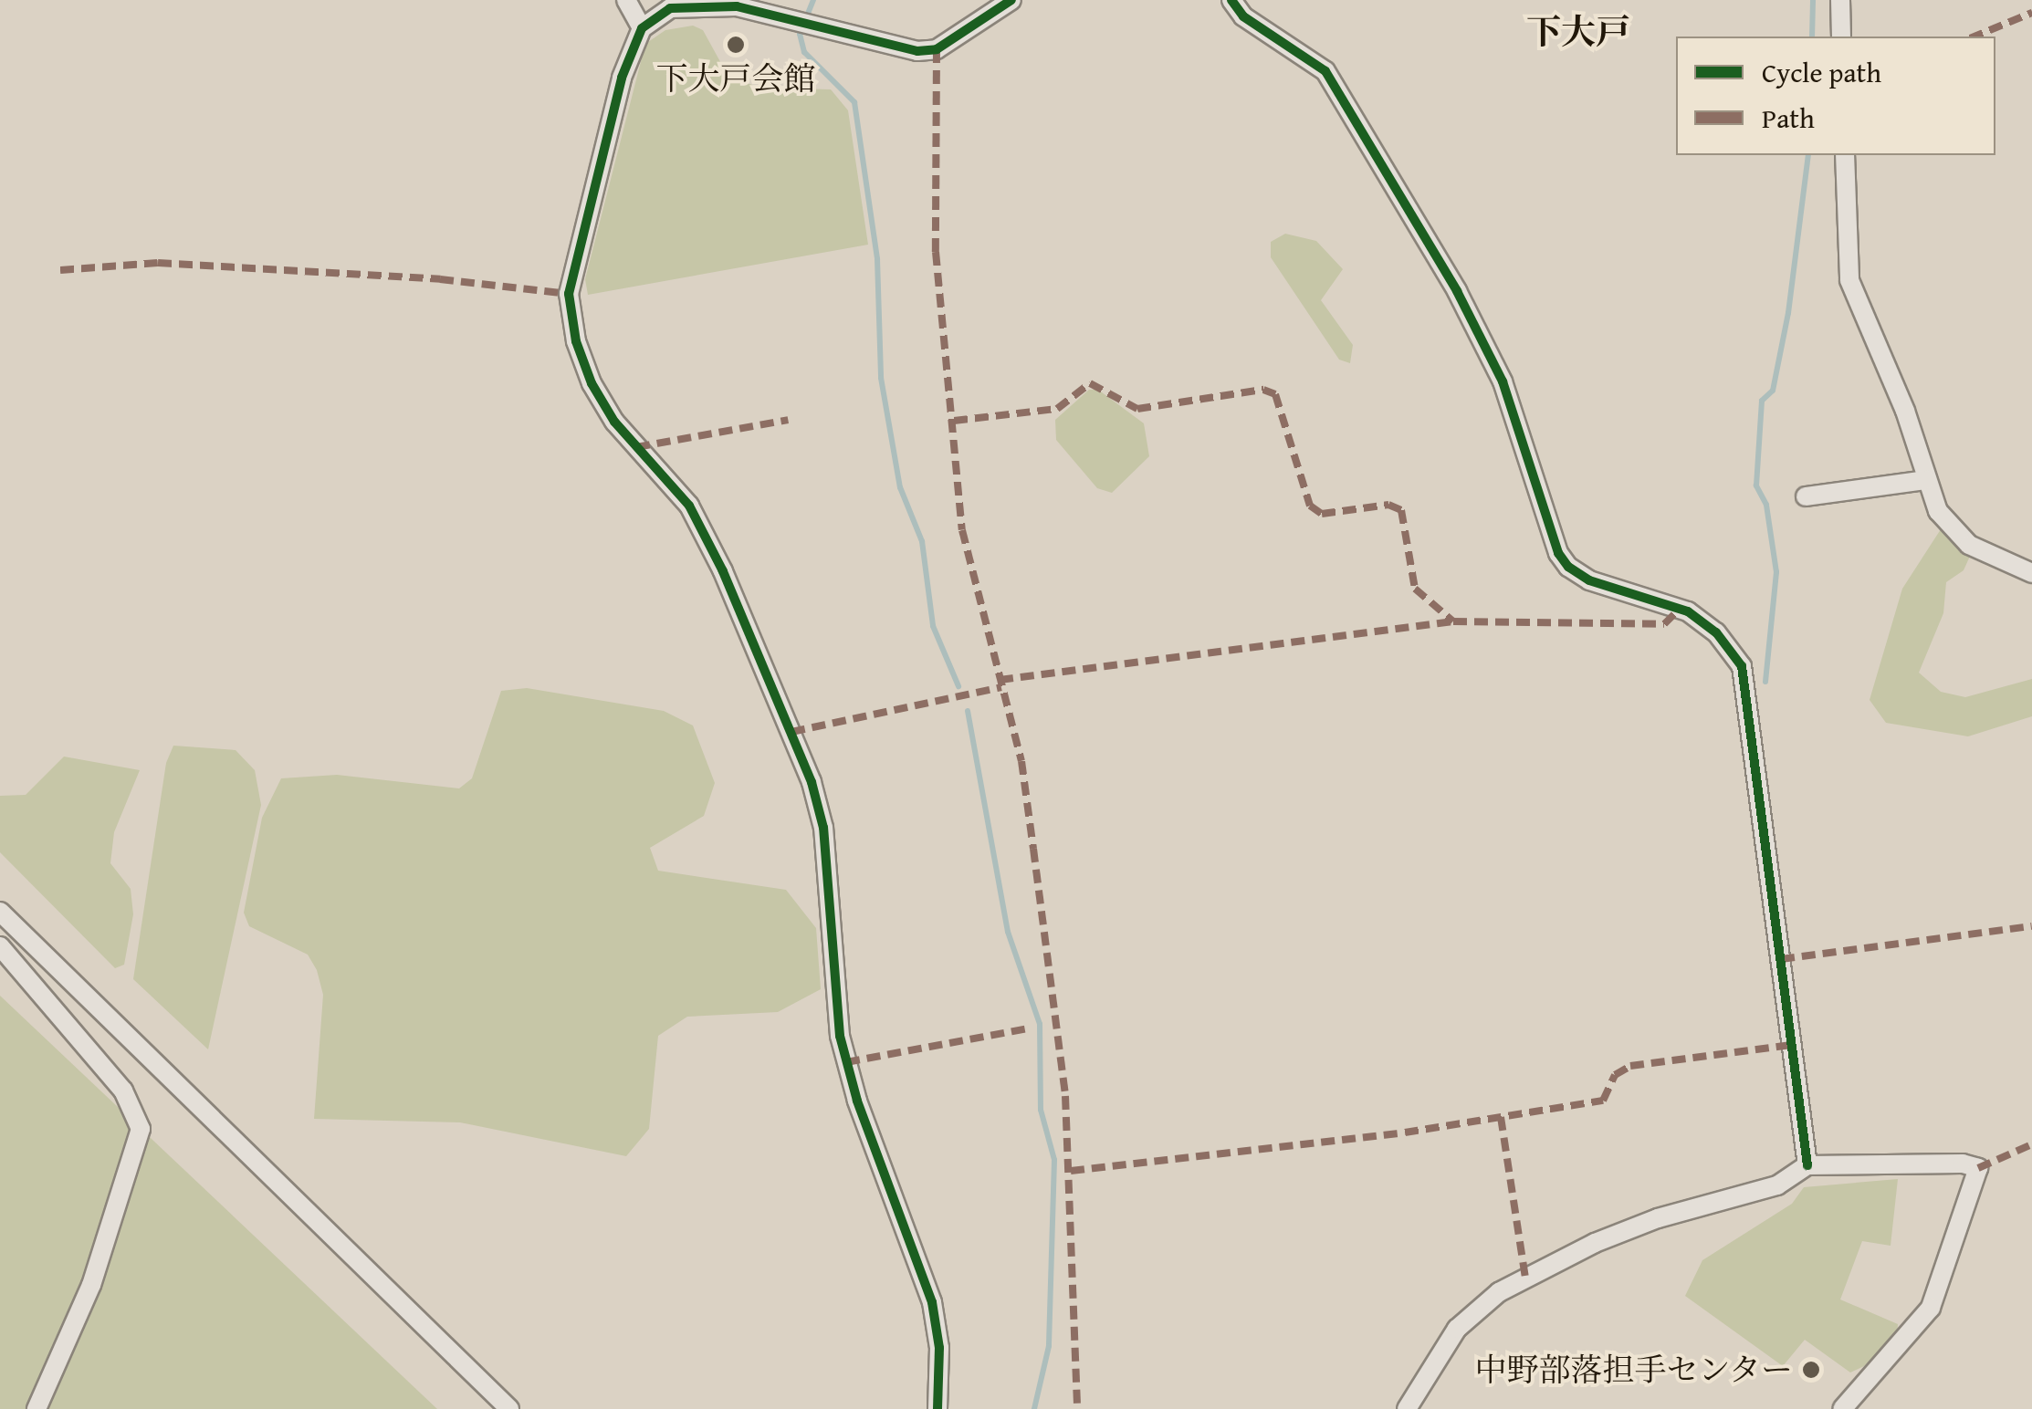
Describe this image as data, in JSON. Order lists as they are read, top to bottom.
{
  "districts": ["下大戸"],
  "places": ["下大戸会館", "中野部落担手センター"],
  "legend": ["Cycle path", "Path"]
}
